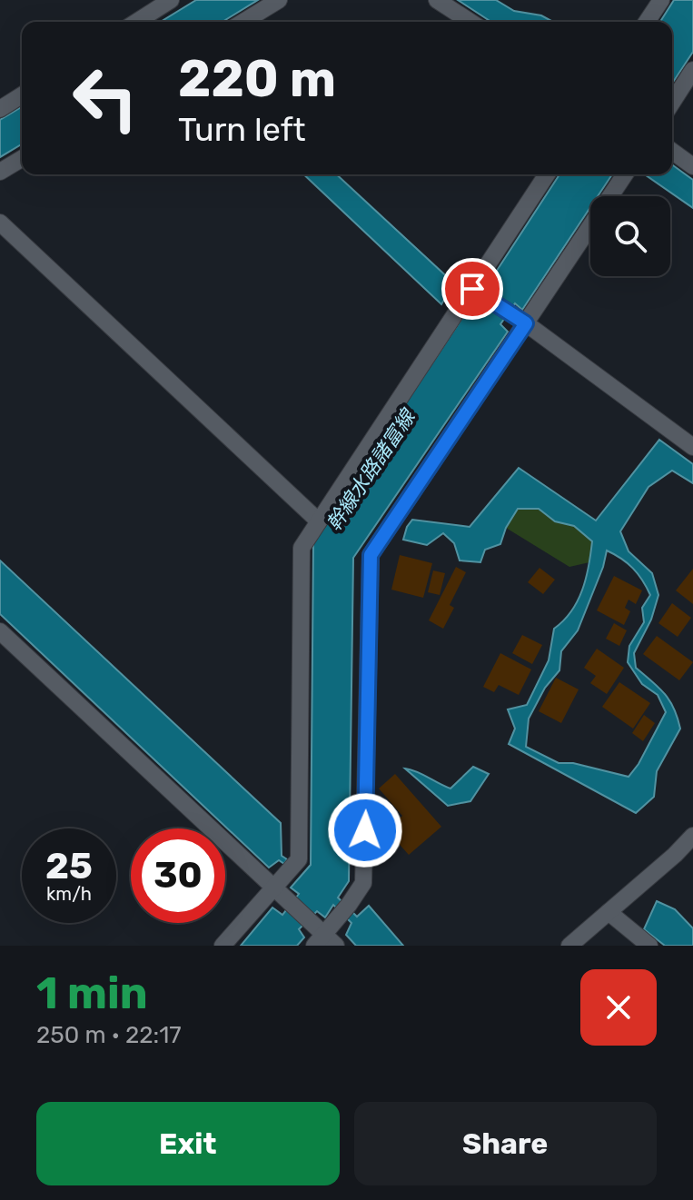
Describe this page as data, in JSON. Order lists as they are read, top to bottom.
{
  "water": ["幹線水路諸富線"],
  "page": {
    "turn": ["220 m", "Turn left"],
    "speed": "25 km/h",
    "limit": "30",
    "heading": ["1 min", "250 m · 22:17"],
    "buttons": ["Exit", "Share"]
  }
}
